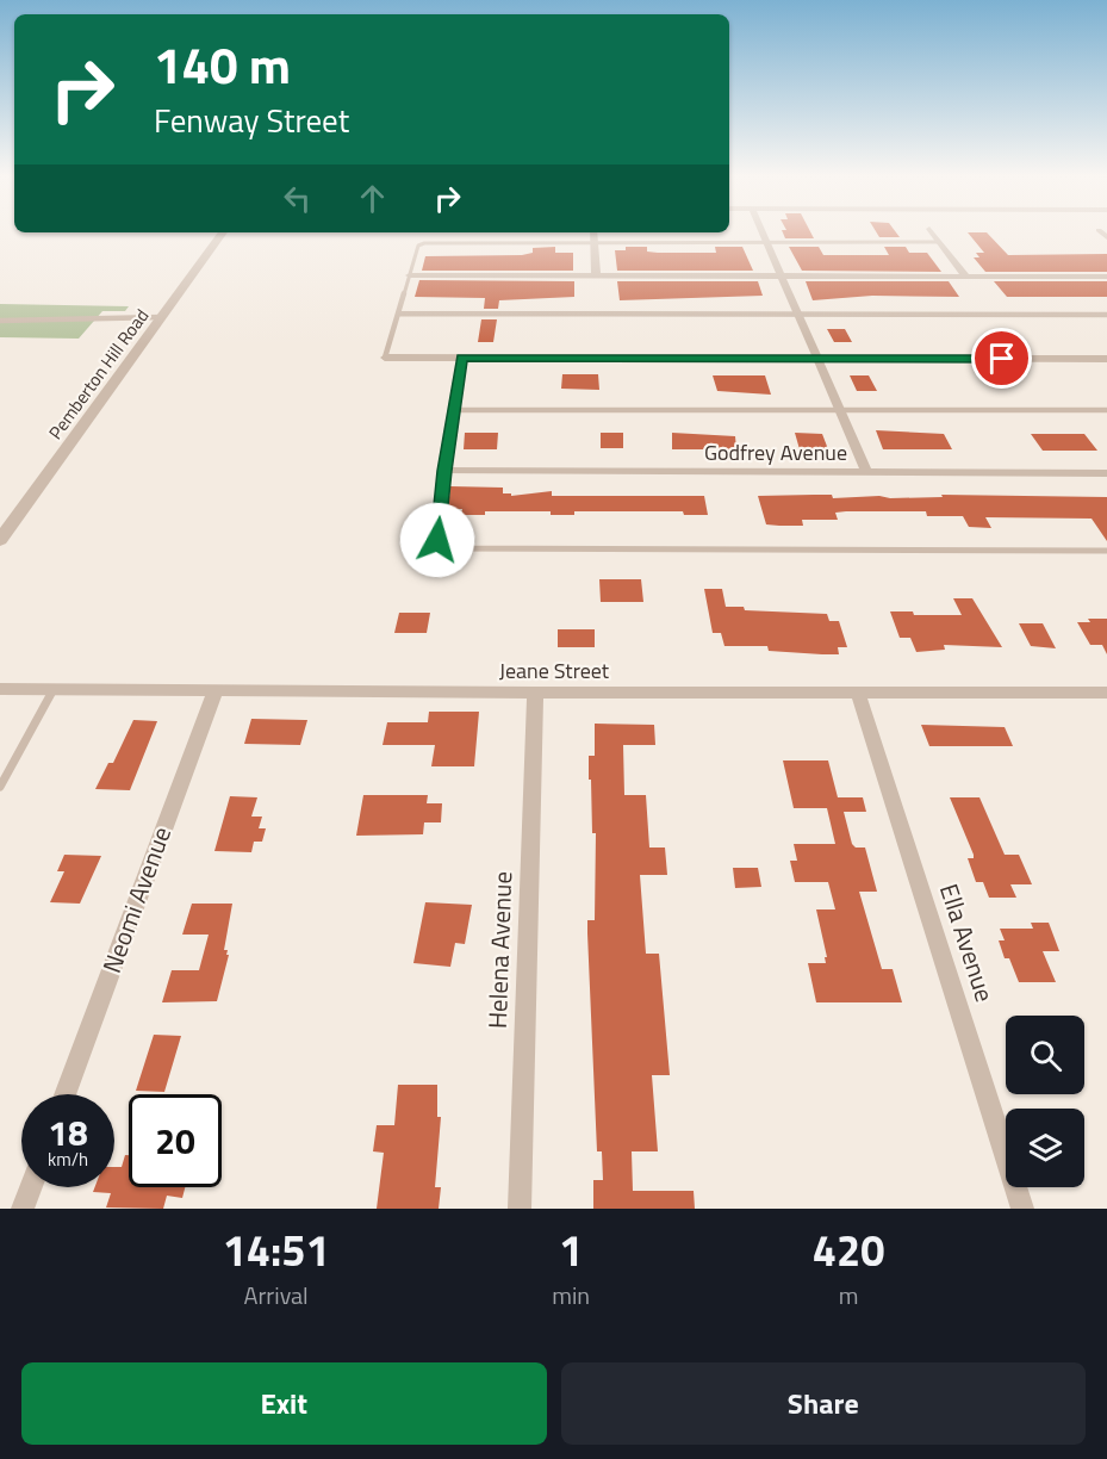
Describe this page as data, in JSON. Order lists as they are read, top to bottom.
{
  "streets": {
    "street": [
      "Pemberton Hill Road",
      "Godfrey Avenue",
      "Jeane Street",
      "Neomi Avenue",
      "Ella Avenue",
      "Helena Avenue"
    ]
  },
  "crossings": [
    ["Jeane Street", "Neomi Avenue"],
    ["Jeane Street", "Ella Avenue"],
    ["Jeane Street", "Helena Avenue"]
  ],
  "page": {
    "turn": ["140 m", "Fenway Street"],
    "speed": "18 km/h",
    "limit": "20",
    "eta": [
      "14:51",
      "Arrival",
      "1",
      "min",
      "420",
      "m"
    ],
    "buttons": ["Exit", "Share"]
  }
}
